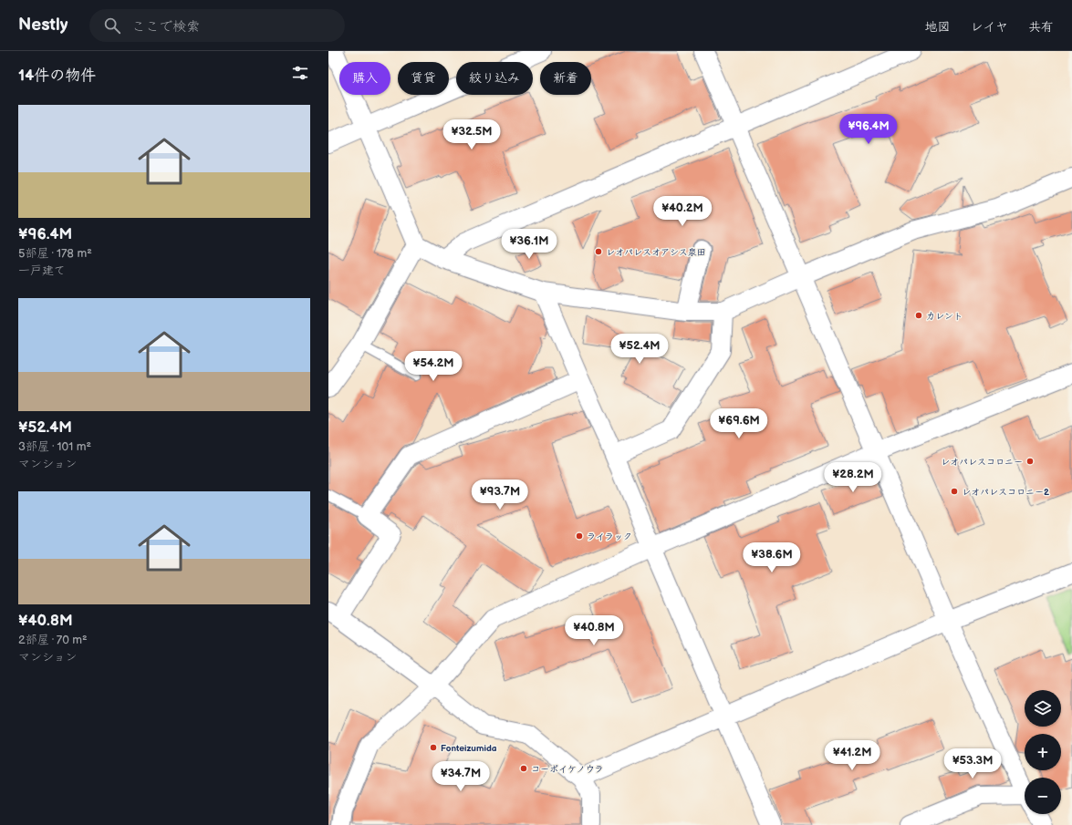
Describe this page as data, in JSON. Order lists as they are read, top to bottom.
{
  "places": [
    "レオパレスオアシス泉田",
    "カレント",
    "レオパレスコロニー",
    "レオパレスコロニー2",
    "ライラック",
    "Fonteizumida",
    "コーポイケノウラ"
  ],
  "page": {
    "header": "Nestly",
    "search": "ここで検索",
    "nav": ["地図", "レイヤ", "共有"],
    "heading": "14件の物件",
    "chip": [
      "購入",
      "賃貸",
      "絞り込み",
      "新着"
    ],
    "list": [
      {
        "name": "¥96.4M",
        "note": "5部屋 · 178 m² · 一戸建て"
      },
      {
        "name": "¥52.4M",
        "note": "3部屋 · 101 m² · マンション"
      },
      {
        "name": "¥40.8M",
        "note": "2部屋 · 70 m² · マンション"
      }
    ],
    "price": [
      "¥96.4M",
      "¥32.5M",
      "¥40.2M",
      "¥36.1M",
      "¥52.4M",
      "¥54.2M",
      "¥69.6M",
      "¥28.2M",
      "¥93.7M",
      "¥38.6M",
      "¥40.8M",
      "¥41.2M",
      "¥53.3M",
      "¥34.7M"
    ],
    "map_buttons": ["+", "−"]
  }
}
